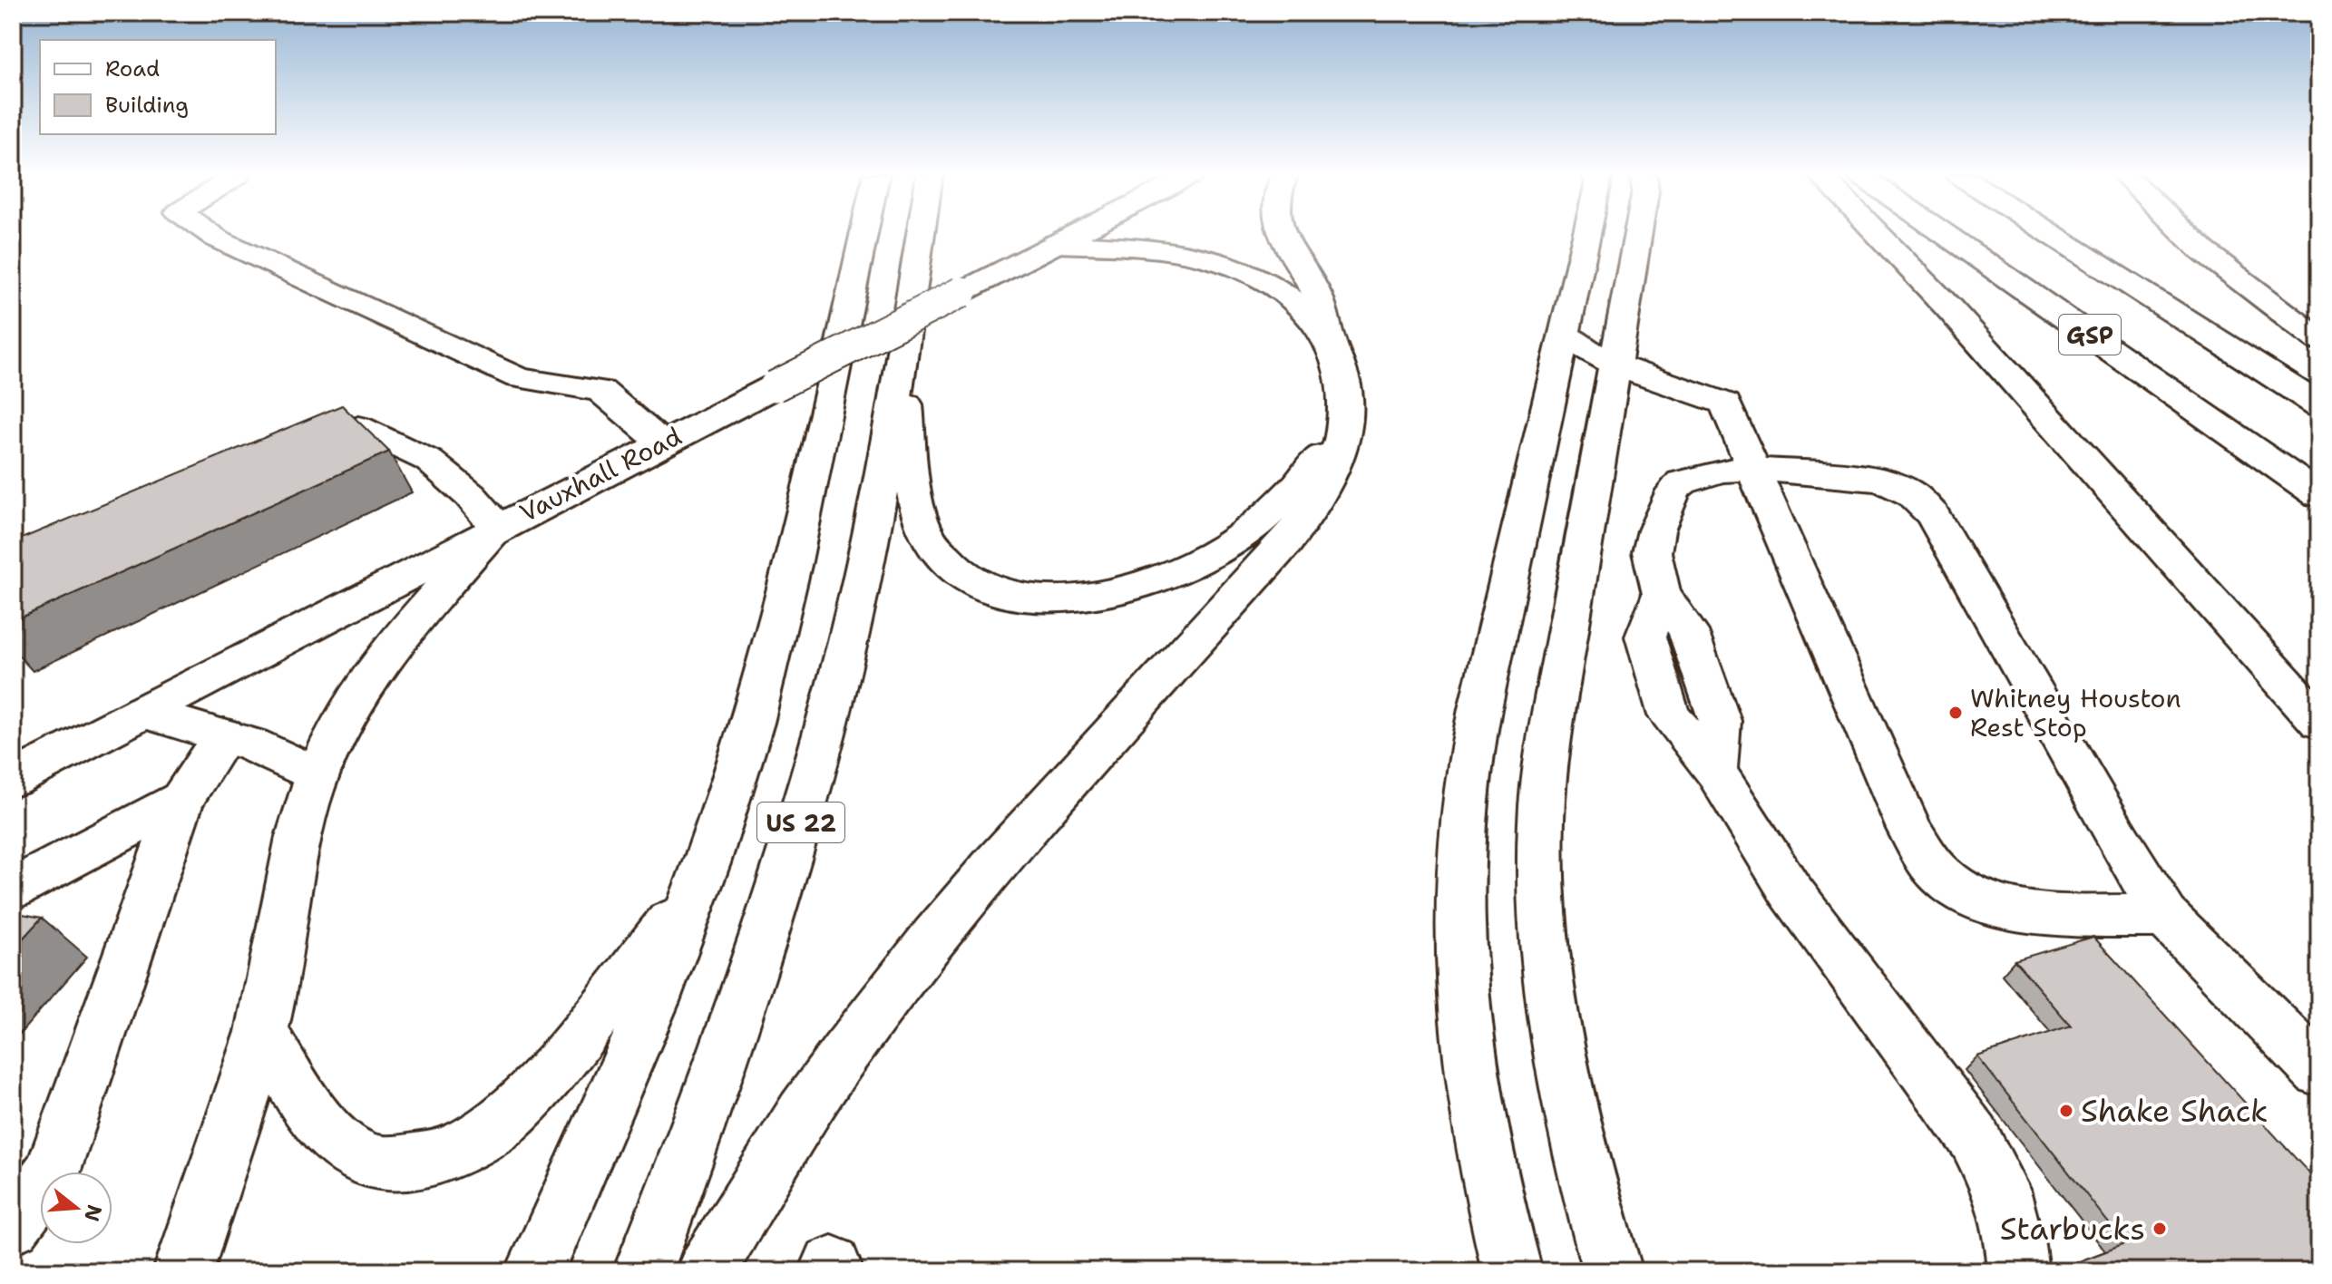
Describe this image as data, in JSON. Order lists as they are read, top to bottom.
{
  "streets": {
    "main road": ["GSP", "Vauxhall Road", "US 22"]
  },
  "places": ["Whitney Houston Rest Stop", "Shake Shack", "Starbucks"],
  "legend": ["Road", "Building"],
  "north": "right"
}
